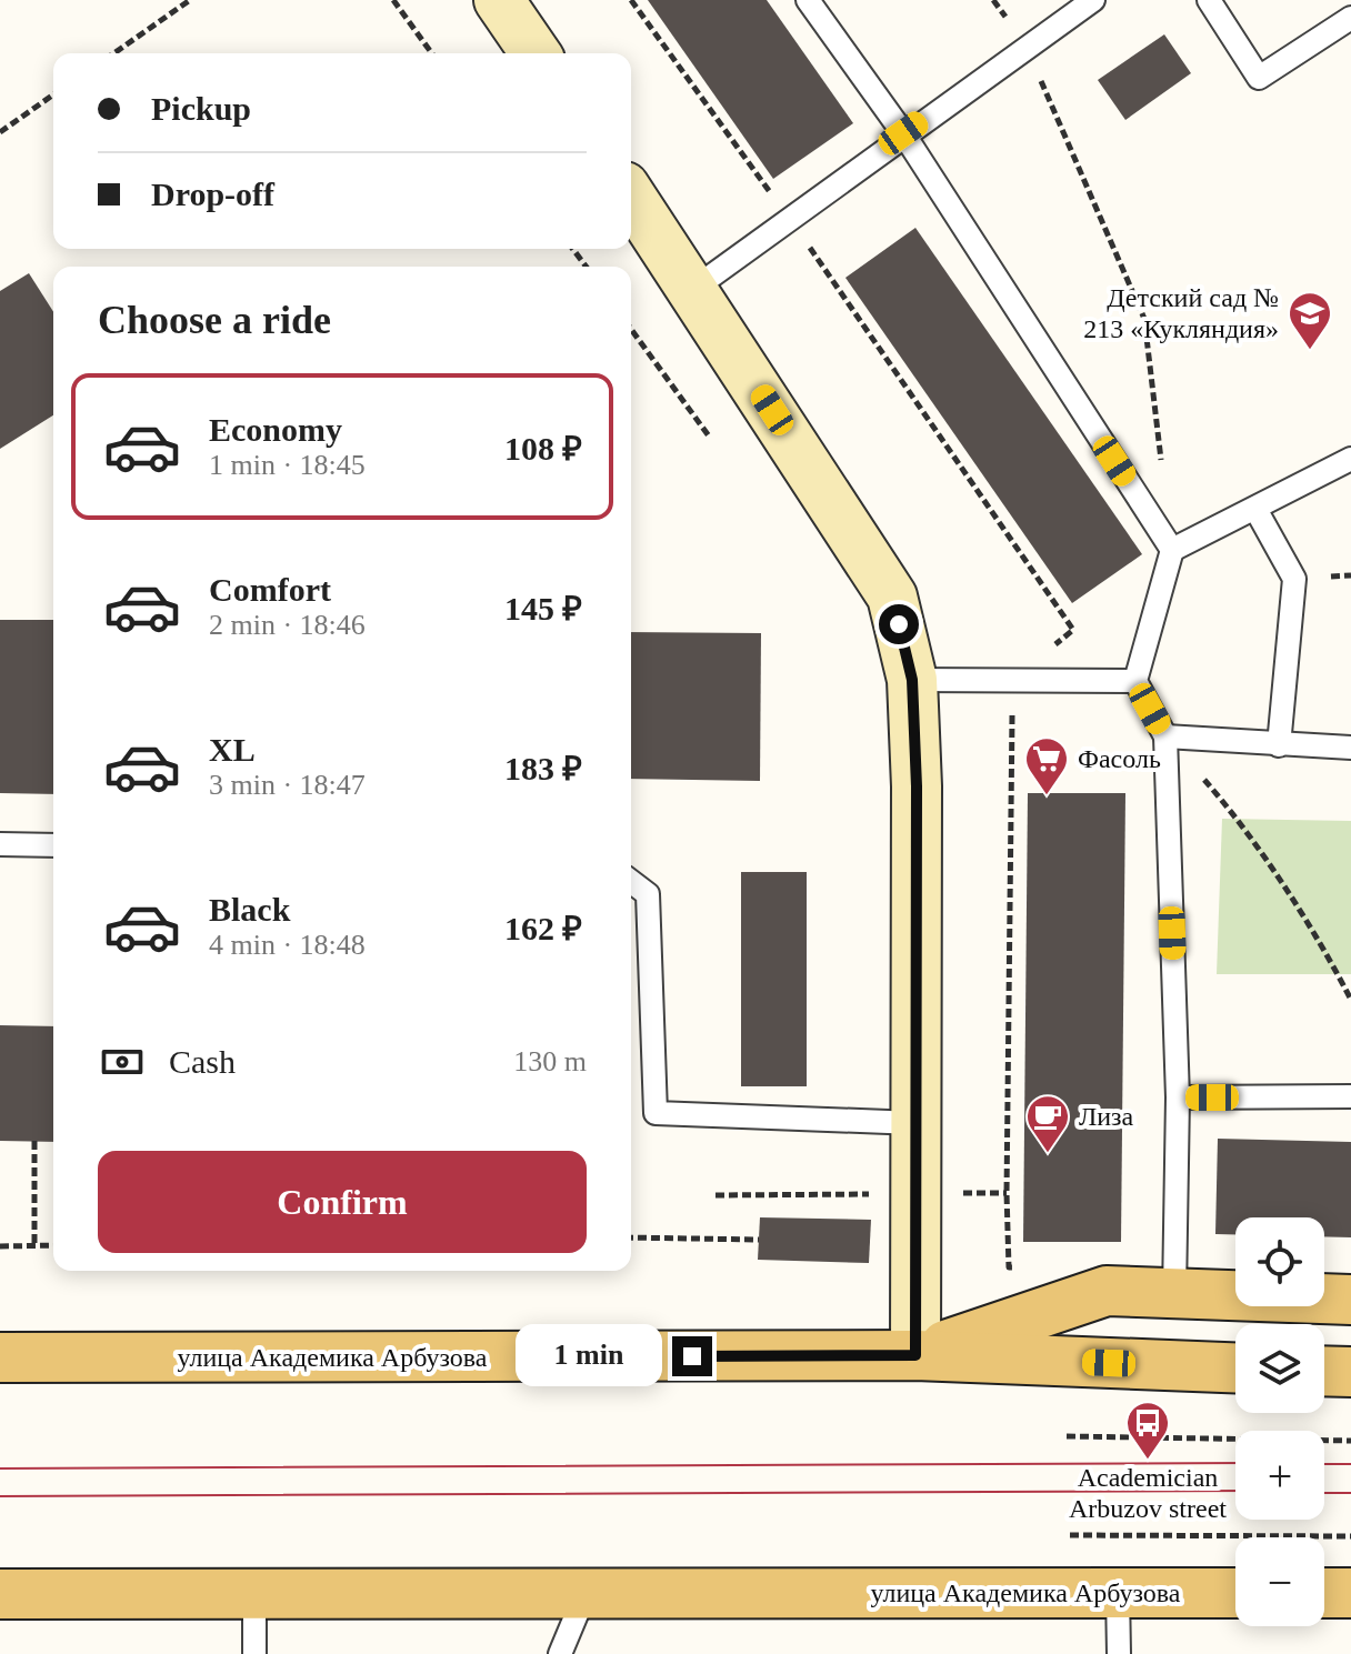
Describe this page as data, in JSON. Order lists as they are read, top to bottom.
{
  "streets": {
    "main road": ["улица Академика Арбузова"]
  },
  "places": {
    "school or university": ["Детский сад № 213 «Кукляндия»"],
    "supermarket": ["Фасоль"],
    "cafe": ["Лиза"],
    "bus stop": ["Academician Arbuzov street"]
  },
  "page": {
    "banner": ["Pickup", "Drop-off"],
    "heading": "Choose a ride",
    "list": [
      {
        "name": "Economy",
        "note": "1 min · 18:45",
        "value": "108 ₽"
      },
      {
        "name": "Comfort",
        "note": "2 min · 18:46",
        "value": "145 ₽"
      },
      {
        "name": "XL",
        "note": "3 min · 18:47",
        "value": "183 ₽"
      },
      {
        "name": "Black",
        "note": "4 min · 18:48",
        "value": "162 ₽"
      }
    ],
    "pay": ["Cash", "130 m"],
    "buttons": "Confirm",
    "map_buttons": ["+", "−"],
    "bubble": "1 min"
  }
}
